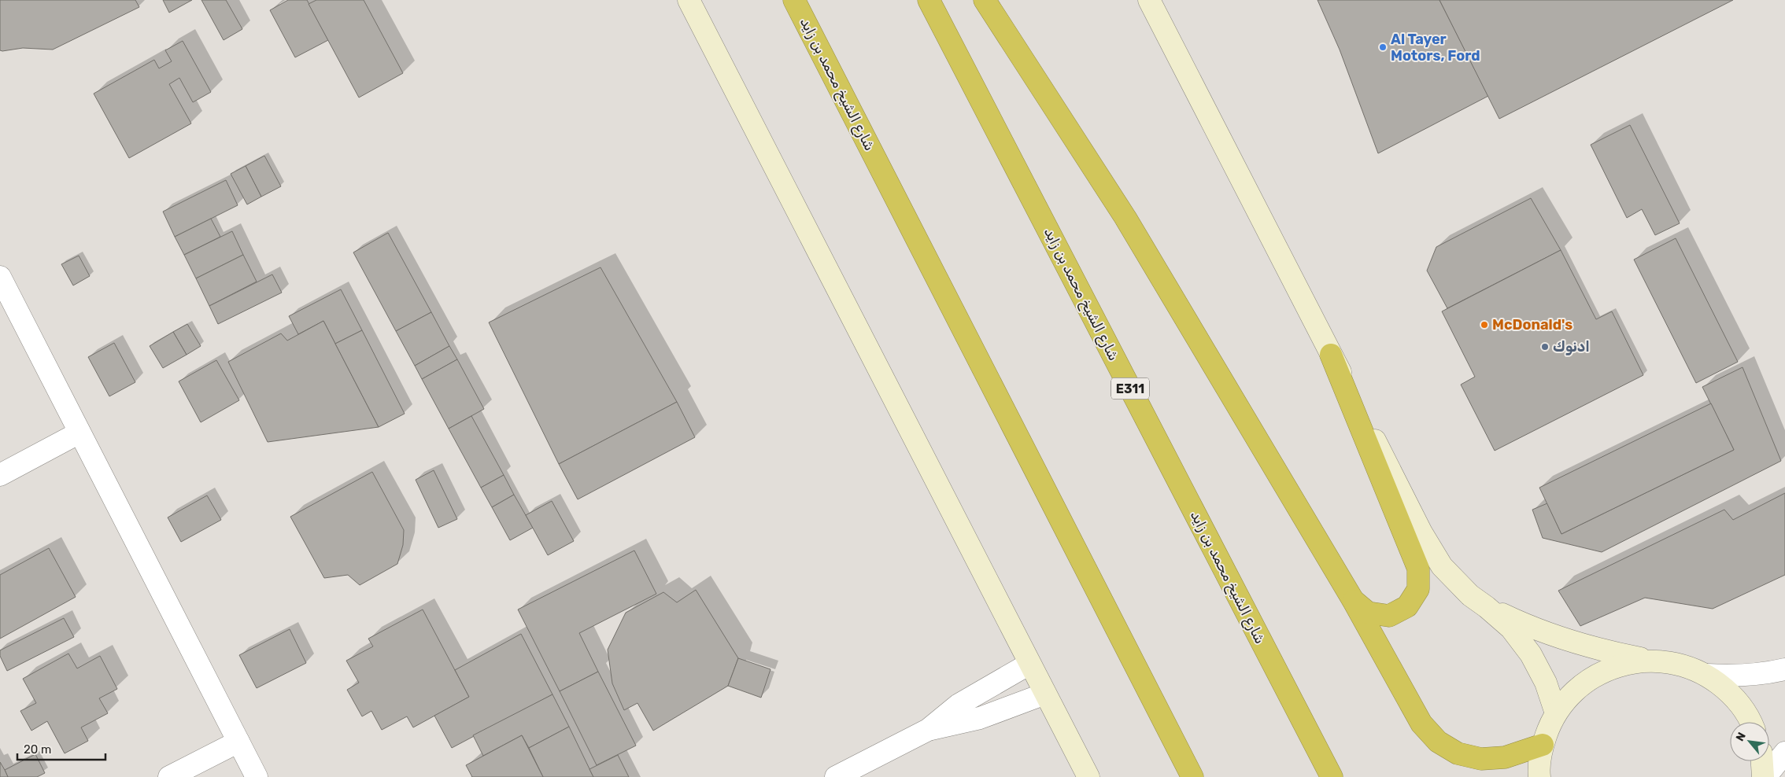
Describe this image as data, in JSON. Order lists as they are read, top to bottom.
{
  "streets": {
    "highway": ["شارع الشيخ محمد بن زايد", "E311"]
  },
  "places": ["Al Tayer Motors, Ford", "McDonald's", "ادنوك"],
  "scale_bar": "20 m",
  "north": "top left"
}
